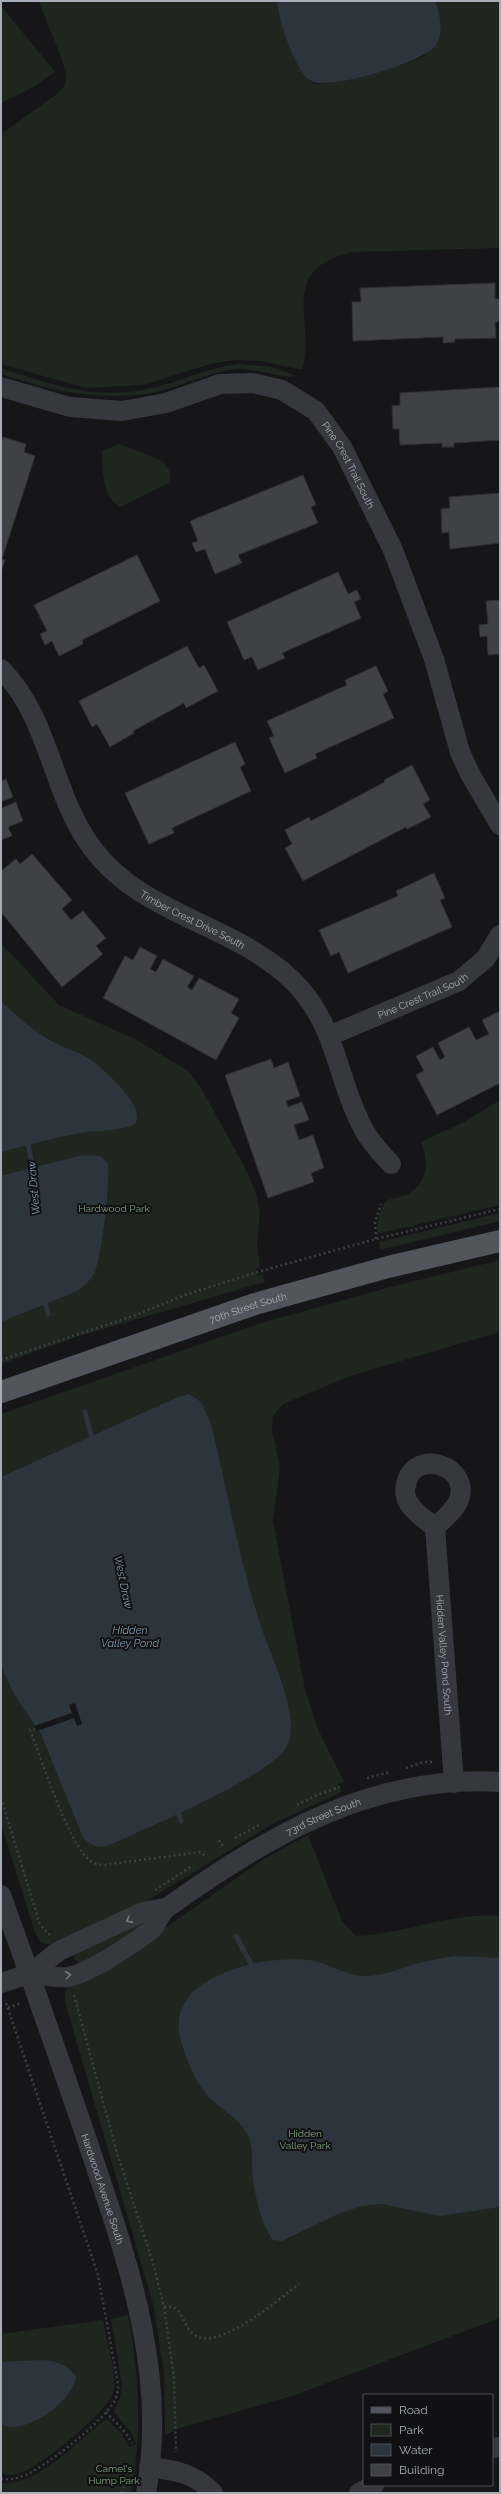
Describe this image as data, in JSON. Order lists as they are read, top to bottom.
{
  "streets": {
    "main road": ["70th Street South"],
    "street": [
      "Pine Crest Trail South",
      "Timber Crest Drive South",
      "Hidden Valley Pond South",
      "73rd Street South",
      "Hardwood Avenue South"
    ]
  },
  "crossings": [
    ["Pine Crest Trail South", "Timber Crest Drive South"],
    ["Hidden Valley Pond South", "73rd Street South"],
    ["73rd Street South", "Hardwood Avenue South"]
  ],
  "water": ["West Draw", "Hidden Valley Pond"],
  "parks": ["Hardwood Park", "Hidden Valley Park", "Camel's Hump Park"],
  "legend": [
    "Road",
    "Park",
    "Water",
    "Building"
  ]
}
